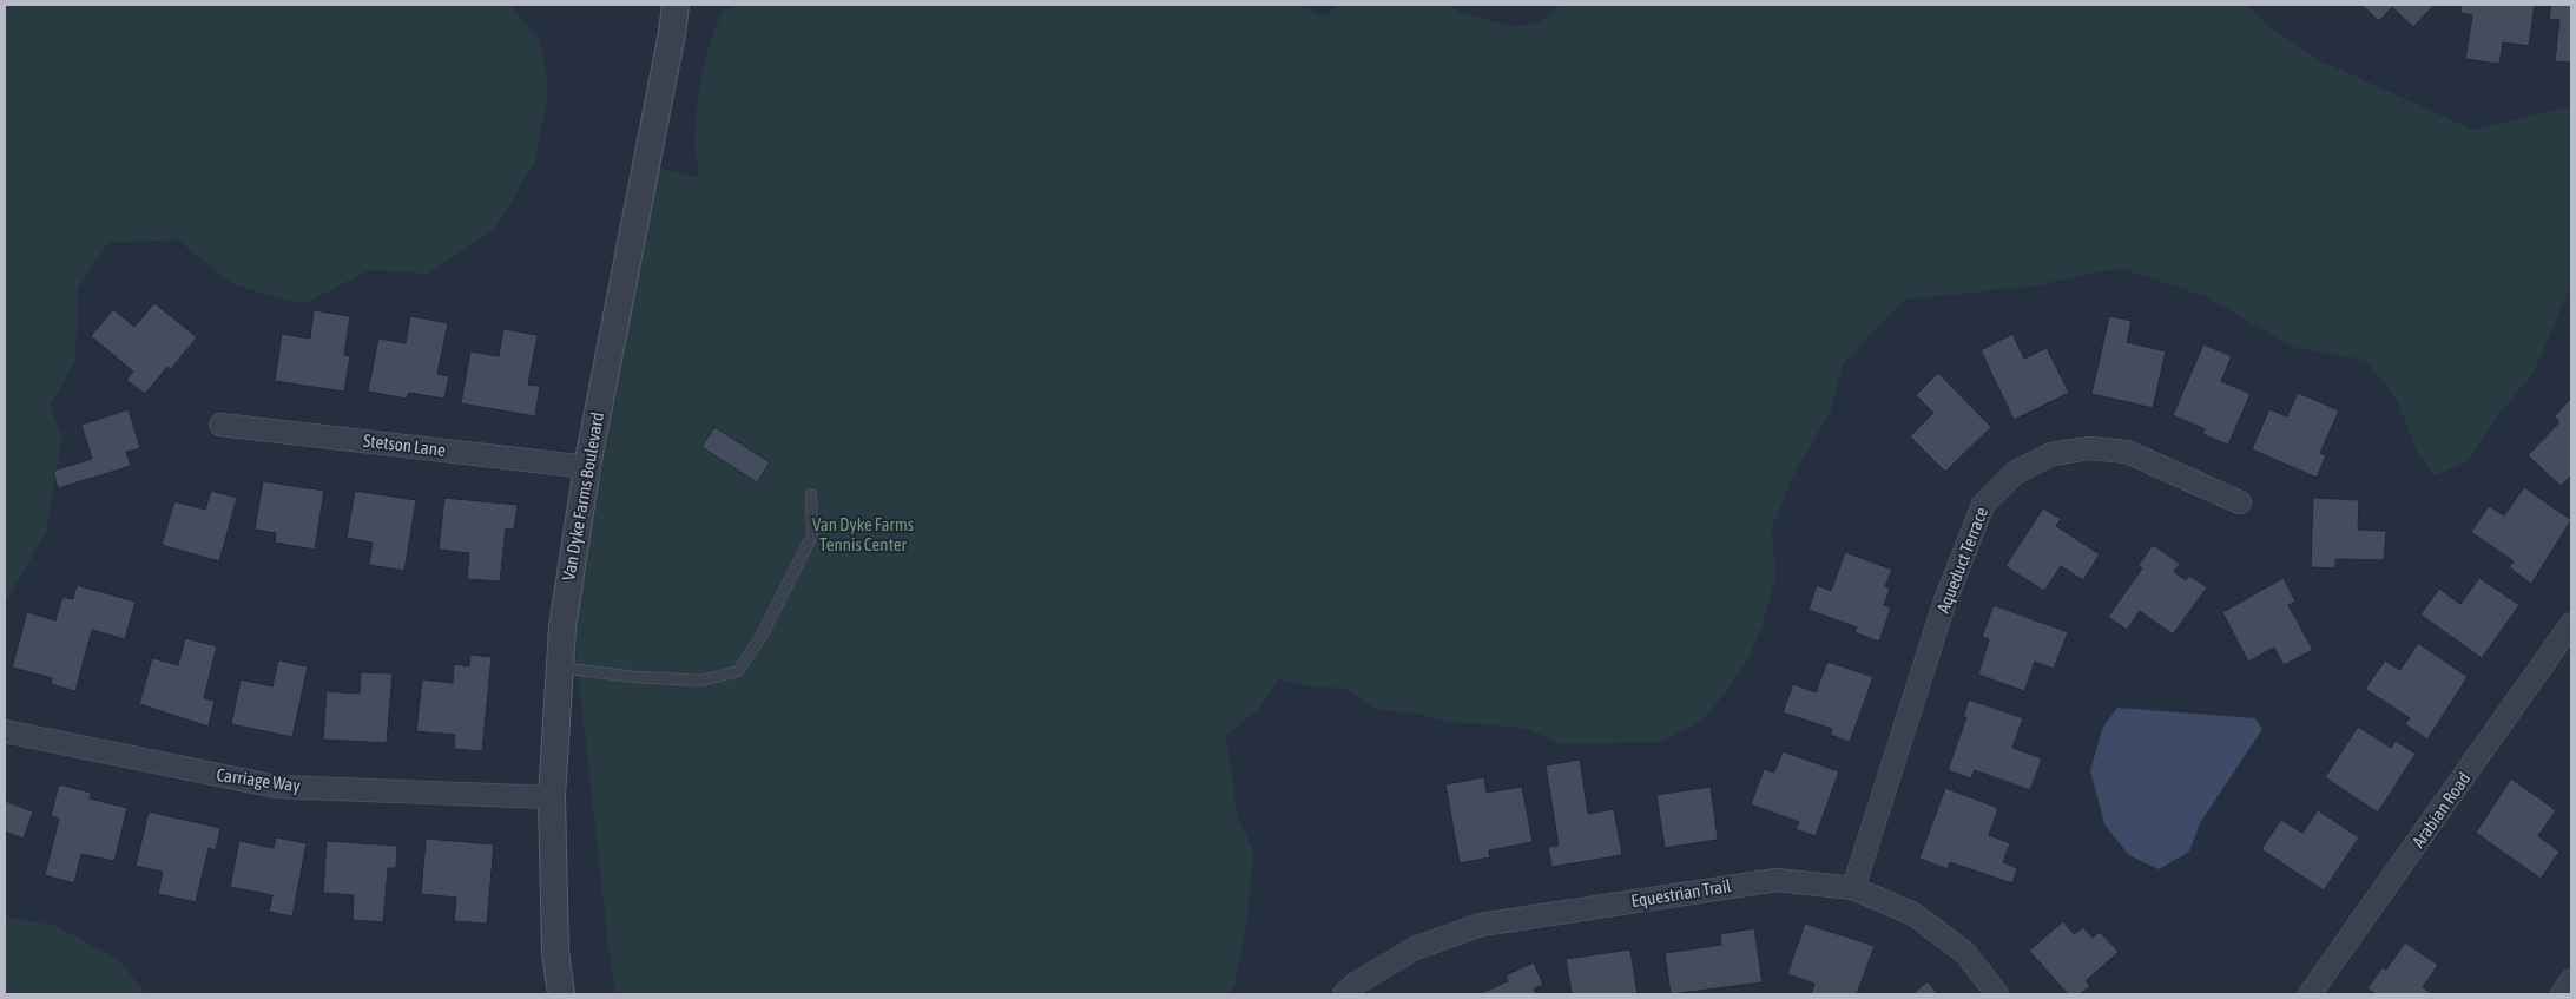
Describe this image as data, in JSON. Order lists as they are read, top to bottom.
{
  "streets": {
    "street": [
      "Stetson Lane",
      "Van Dyke Farms Boulevard",
      "Aqueduct Terrace",
      "Carriage Way",
      "Arabian Road",
      "Equestrian Trail"
    ]
  },
  "crossings": [
    ["Stetson Lane", "Van Dyke Farms Boulevard"],
    ["Van Dyke Farms Boulevard", "Carriage Way"],
    ["Aqueduct Terrace", "Equestrian Trail"]
  ],
  "parks": ["Van Dyke Farms Tennis Center"]
}
